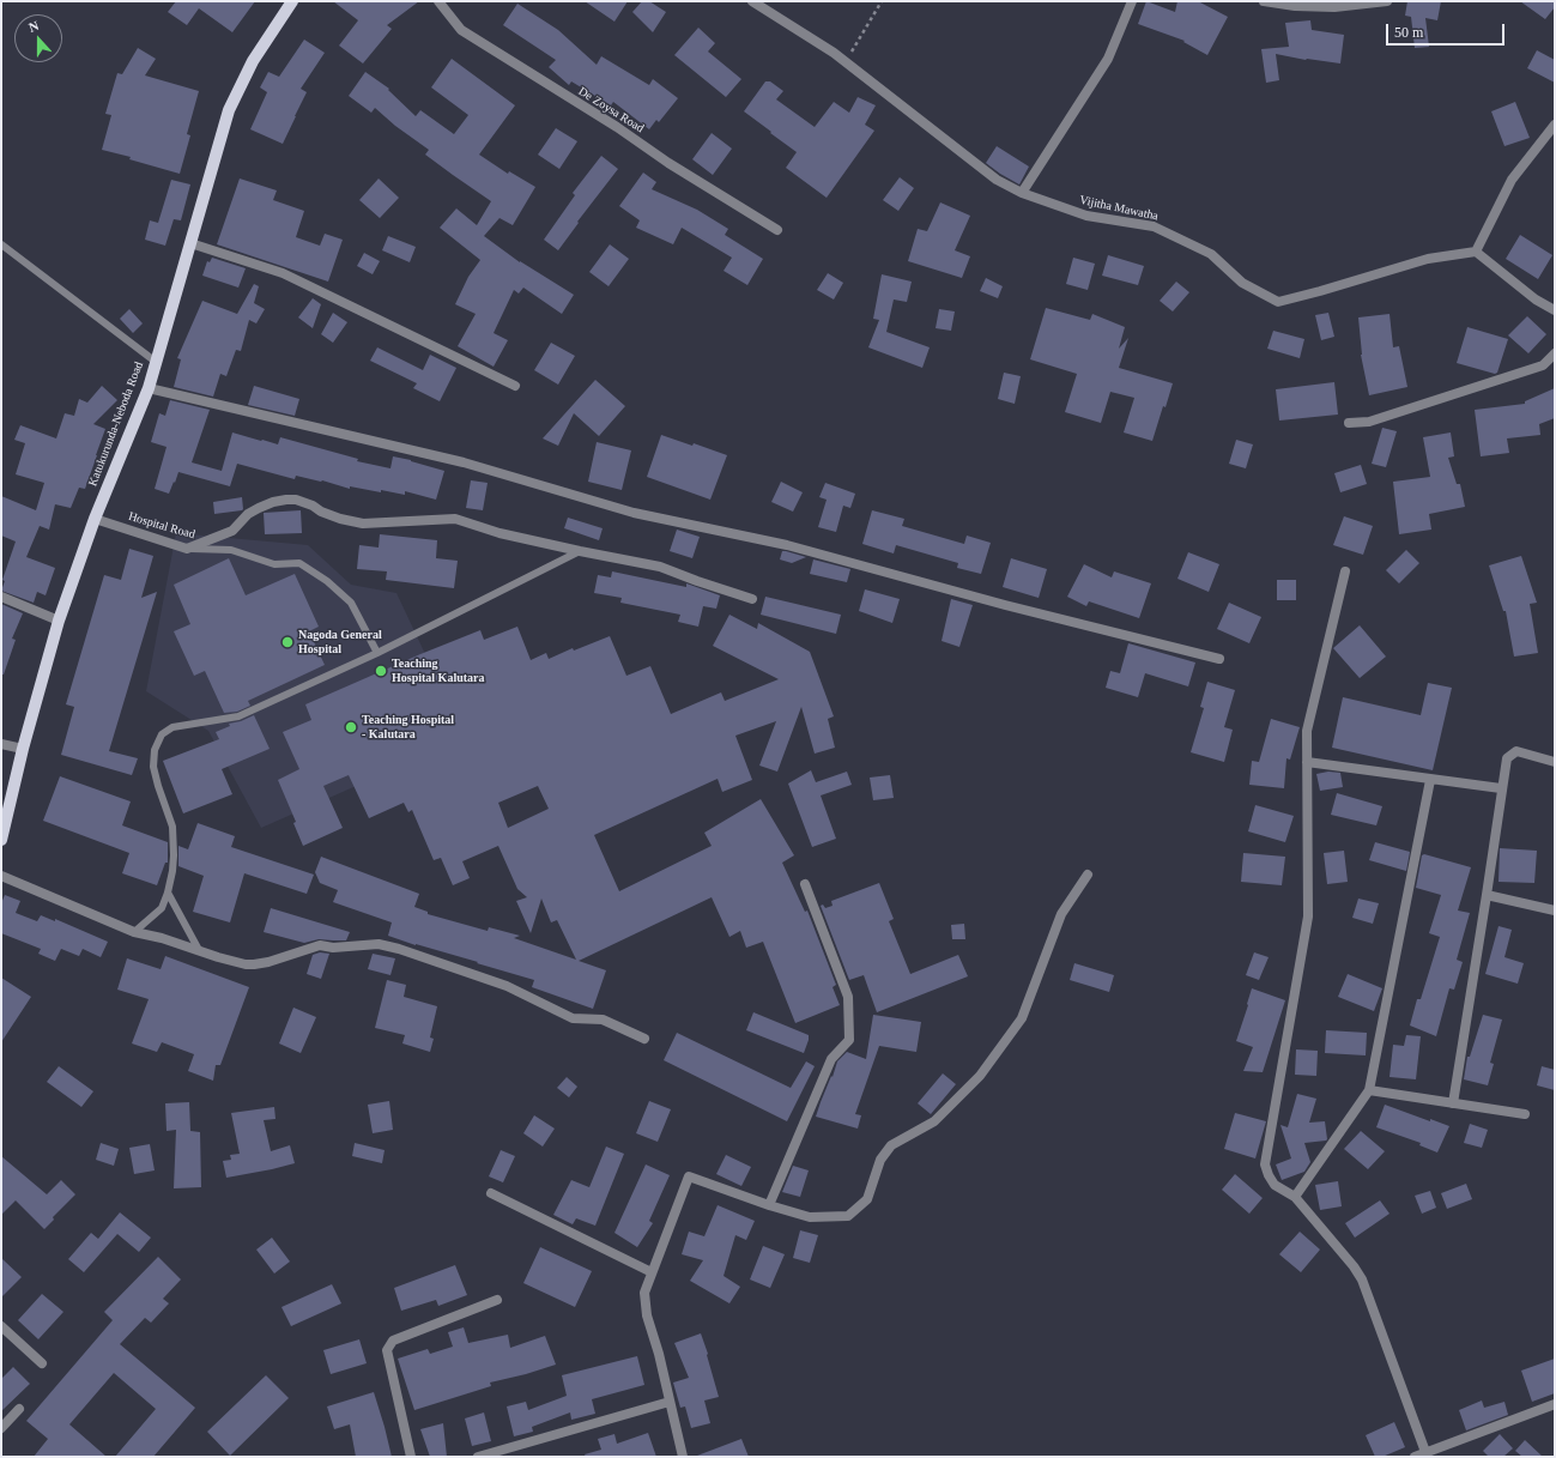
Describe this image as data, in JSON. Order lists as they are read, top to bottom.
{
  "streets": {
    "main road": ["Katukurunda-Neboda Road"],
    "street": ["De Zoysa Road", "Vijitha Mawatha", "Hospital Road"]
  },
  "crossings": [
    ["Katukurunda-Neboda Road", "Hospital Road"]
  ],
  "places": ["Nagoda General Hospital", "Teaching Hospital Kalutara", "Teaching Hospital - Kalutara"],
  "scale_bar": "50 m",
  "north": "top"
}
